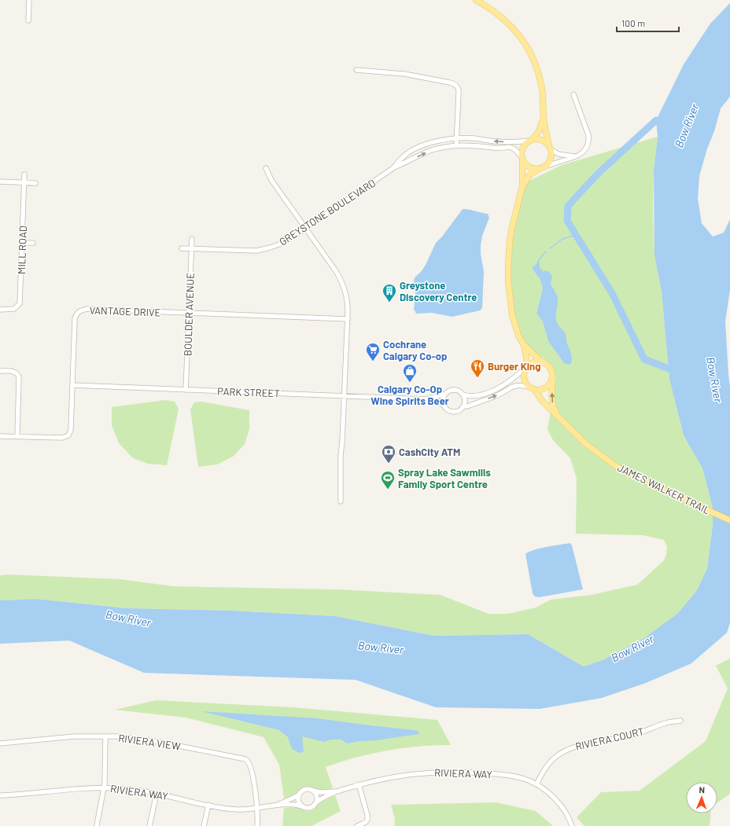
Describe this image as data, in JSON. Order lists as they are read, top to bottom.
{
  "streets": {
    "main road": ["JAMES WALKER TRAIL"],
    "street": [
      "GREYSTONE BOULEVARD",
      "MILL ROAD",
      "VANTAGE DRIVE",
      "BOULDER AVENUE",
      "PARK STREET",
      "RIVIERA COURT",
      "RIVIERA VIEW",
      "RIVIERA WAY"
    ]
  },
  "crossings": [
    ["GREYSTONE BOULEVARD", "BOULDER AVENUE"],
    ["VANTAGE DRIVE", "BOULDER AVENUE"],
    ["VANTAGE DRIVE", "PARK STREET"],
    ["BOULDER AVENUE", "PARK STREET"],
    ["RIVIERA COURT", "RIVIERA WAY"],
    ["RIVIERA VIEW", "RIVIERA WAY"]
  ],
  "water": ["Bow River"],
  "places": {
    "building": ["Greystone Discovery Centre"],
    "supermarket": ["Cochrane Calgary Co-op"],
    "restaurant": ["Burger King"],
    "shop": ["Calgary Co-Op Wine Spirits Beer"],
    "bank": ["CashCity ATM"],
    "sports": ["Spray Lake Sawmills Family Sport Centre"]
  },
  "scale_bar": "100 m",
  "north": "top"
}
